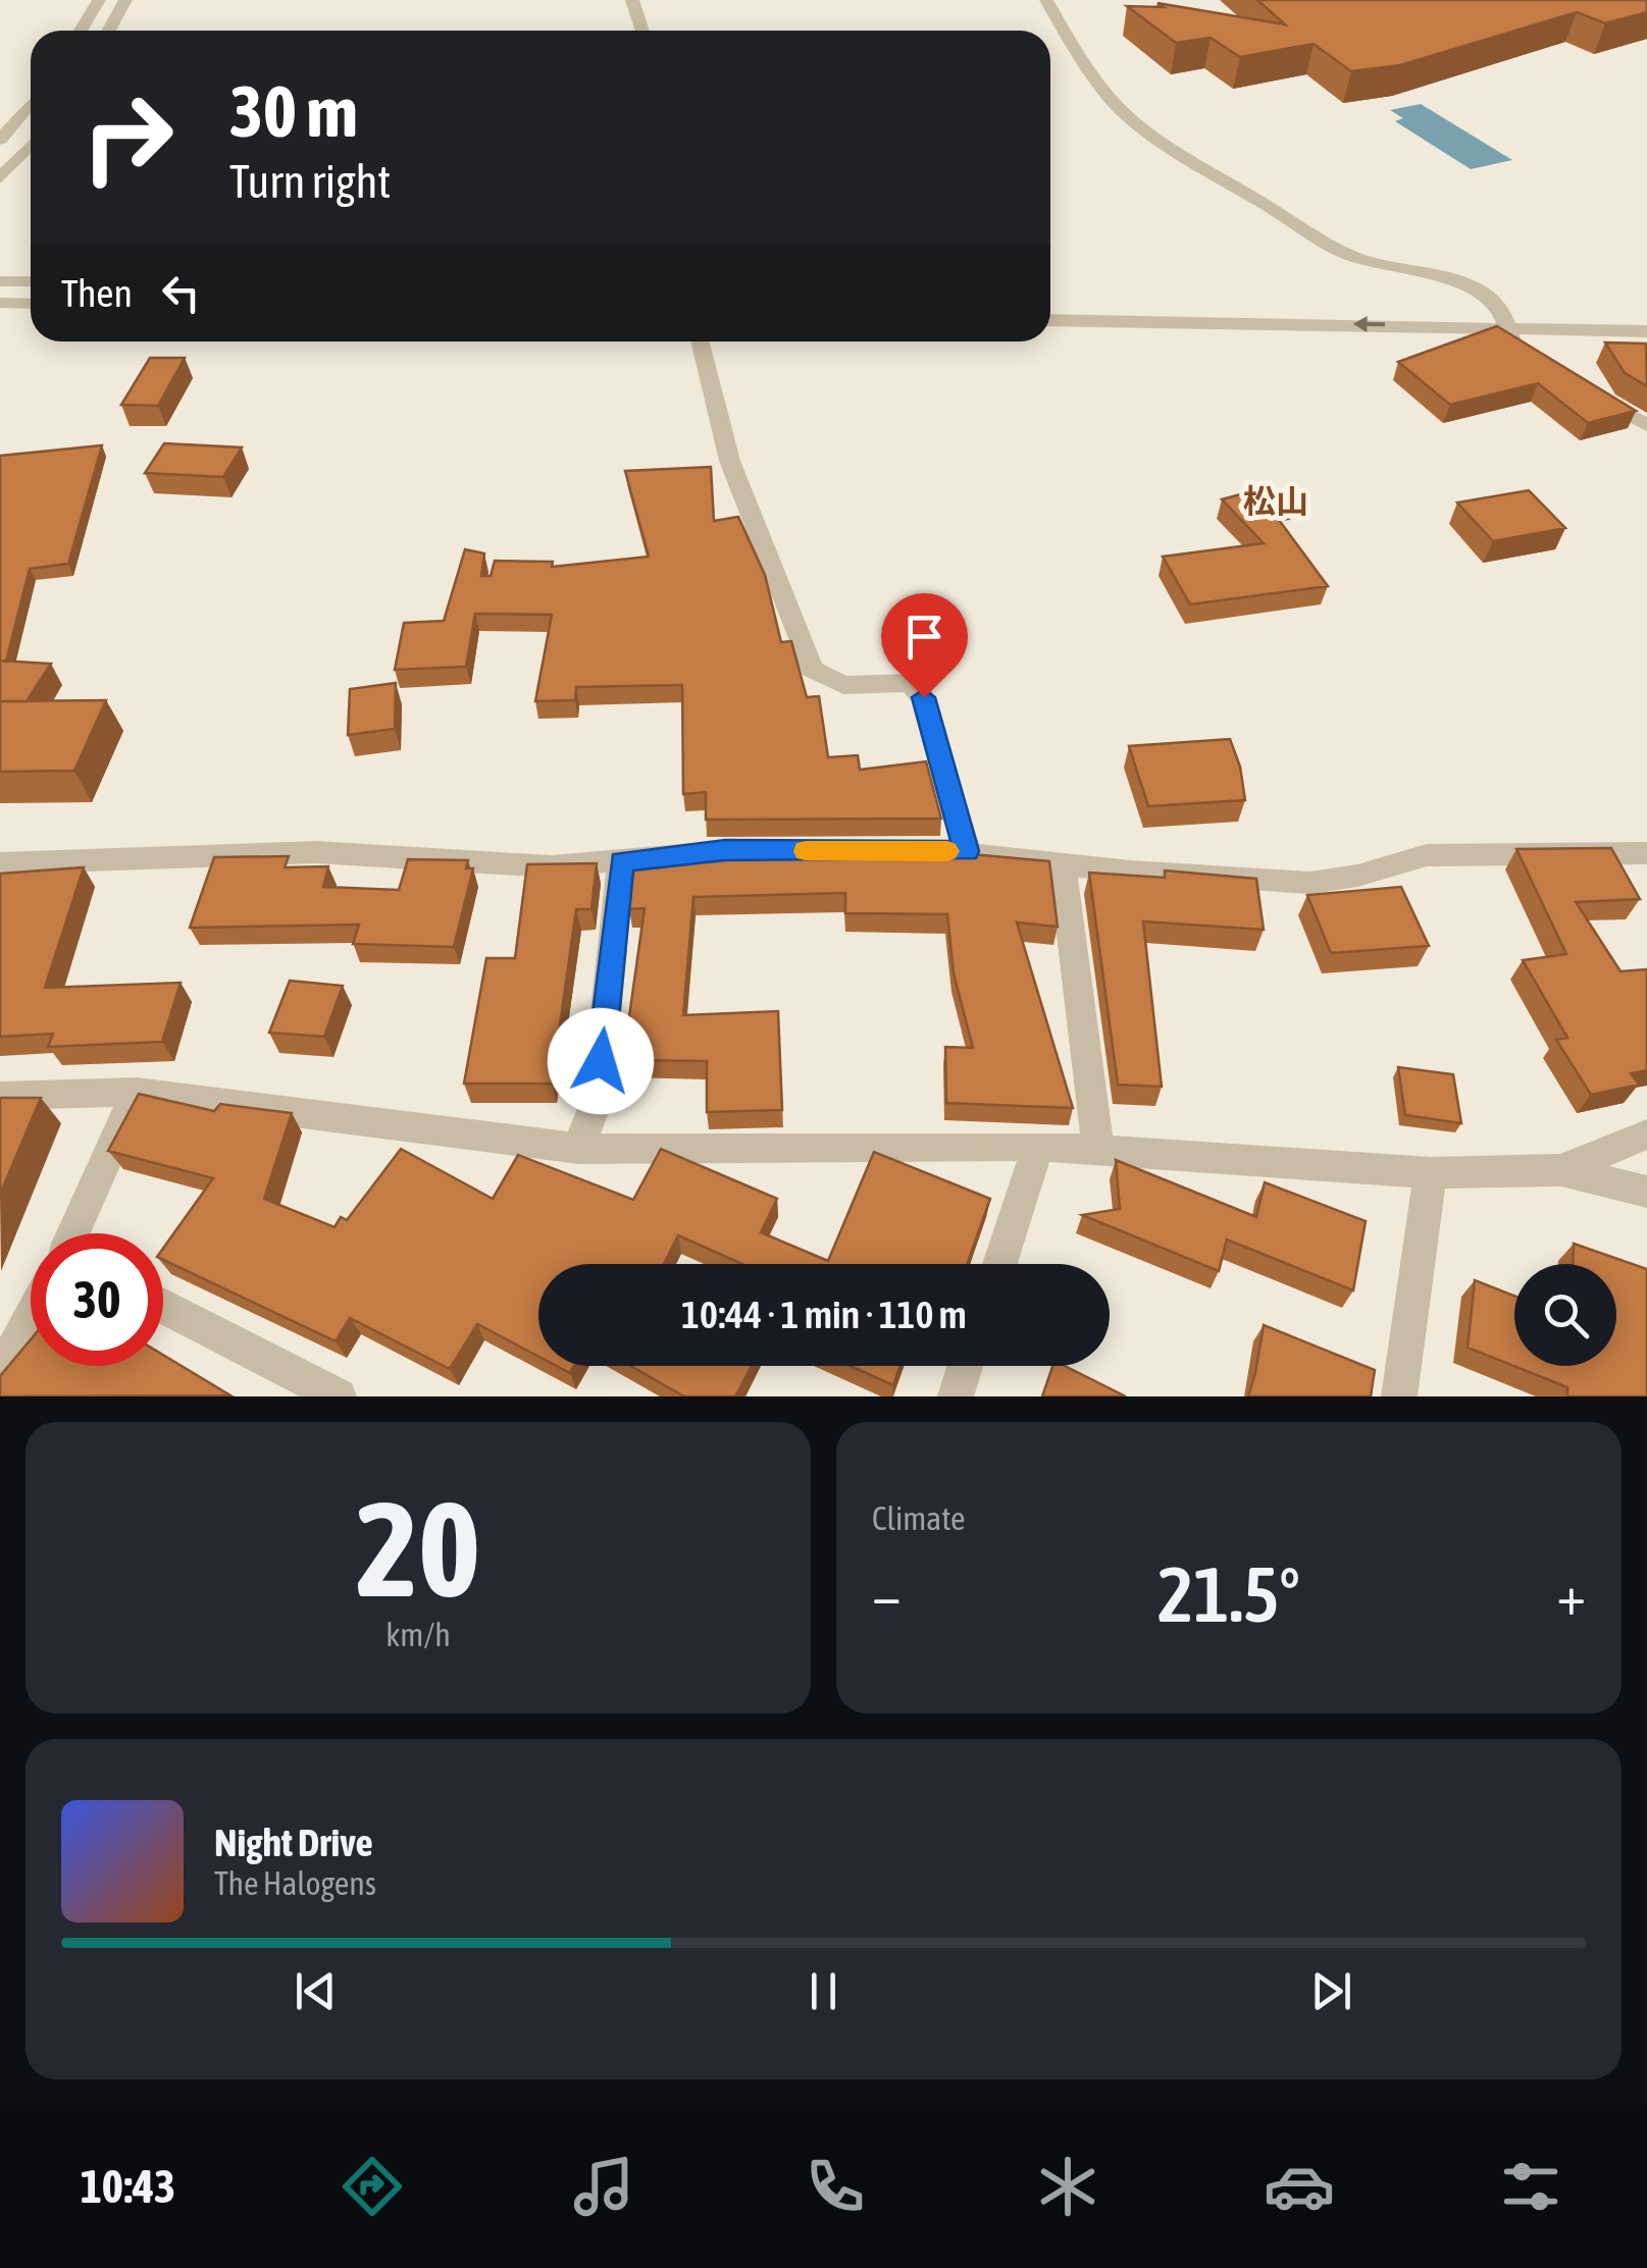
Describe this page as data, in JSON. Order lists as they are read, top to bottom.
{
  "districts": ["松山"],
  "page": {
    "turn": ["30 m", "Turn right"],
    "then": "Then",
    "limit": "30",
    "trip": "10:44 · 1 min · 110 m",
    "tile": [
      ["20", "km/h"],
      "Climate"
    ],
    "heat": ["−", "21.5°", "+"],
    "song": ["Night Drive", "The Halogens"],
    "tabs": "10:43"
  }
}
